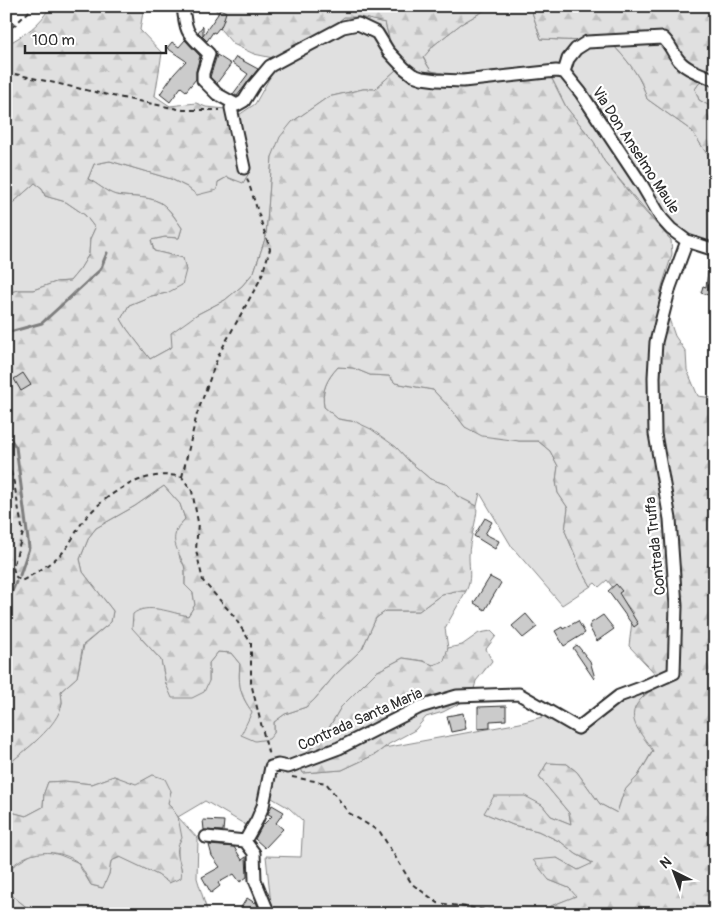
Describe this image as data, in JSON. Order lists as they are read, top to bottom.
{
  "streets": {
    "street": ["Via Don Anselmo Maule", "Contrada Truffa", "Contrada Santa Maria"]
  },
  "crossings": [
    ["Via Don Anselmo Maule", "Contrada Truffa"],
    ["Contrada Truffa", "Contrada Santa Maria"]
  ],
  "scale_bar": "100 m",
  "north": "top left"
}
